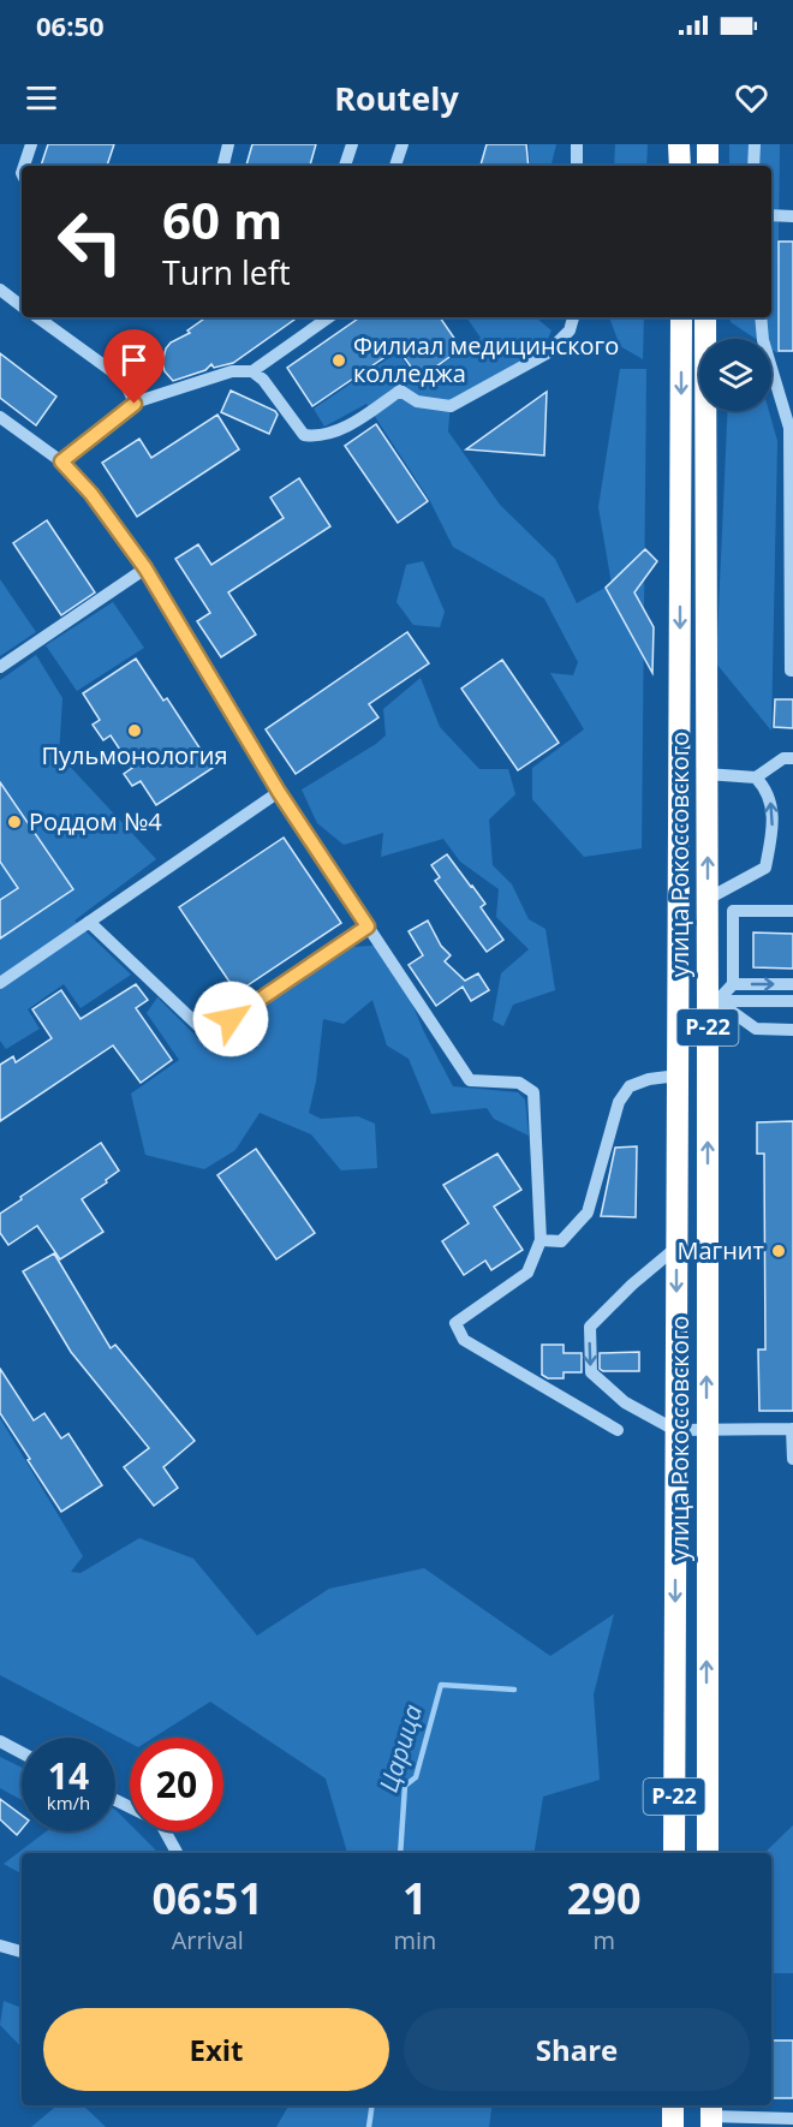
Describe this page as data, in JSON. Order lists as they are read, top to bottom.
{
  "streets": {
    "highway": ["улица Рокоссовского", "Р-22"]
  },
  "water": ["Царица"],
  "places": [
    "Филиал медицинского колледжа",
    "Пульмонология",
    "Роддом №4",
    "Магнит"
  ],
  "page": {
    "status": "06:50",
    "header": "Routely",
    "turn": ["60 m", "Turn left"],
    "speed": "14 km/h",
    "limit": "20",
    "eta": [
      "06:51",
      "Arrival",
      "1",
      "min",
      "290",
      "m"
    ],
    "buttons": ["Exit", "Share"]
  }
}
